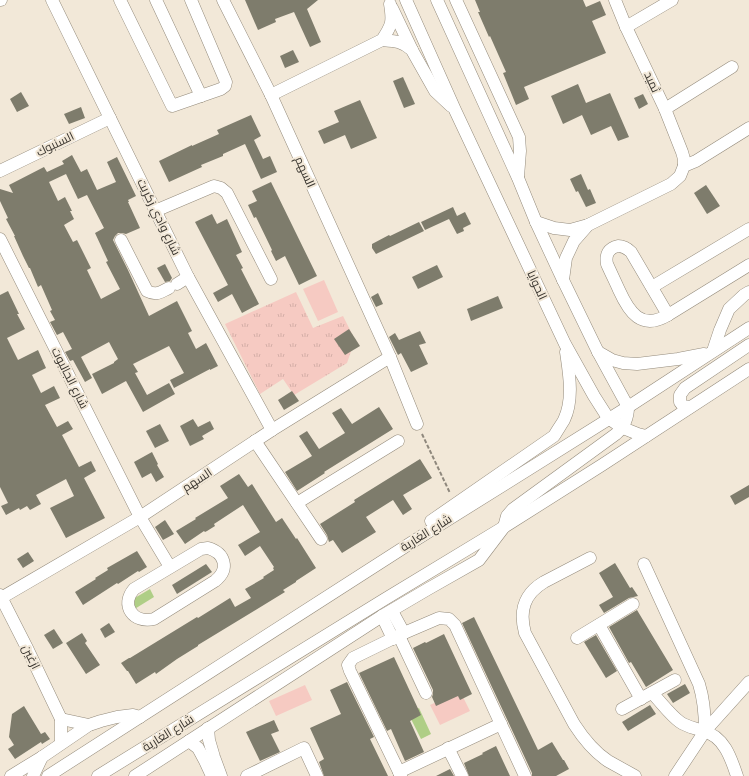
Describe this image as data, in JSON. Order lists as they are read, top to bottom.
{
  "streets": {
    "street": [
      "ثميد",
      "السنبوك",
      "السهم",
      "شارع وادي زكريت",
      "الحوايا",
      "شارع الجالبوت",
      "شارع الغارية",
      "ازغين"
    ]
  },
  "crossings": [
    ["السنبوك", "شارع وادي زكريت"],
    ["السهم", "شارع وادي زكريت"],
    ["السهم", "شارع الجالبوت"],
    ["السهم", "ازغين"],
    ["الحوايا", "شارع الغارية"]
  ]
}
